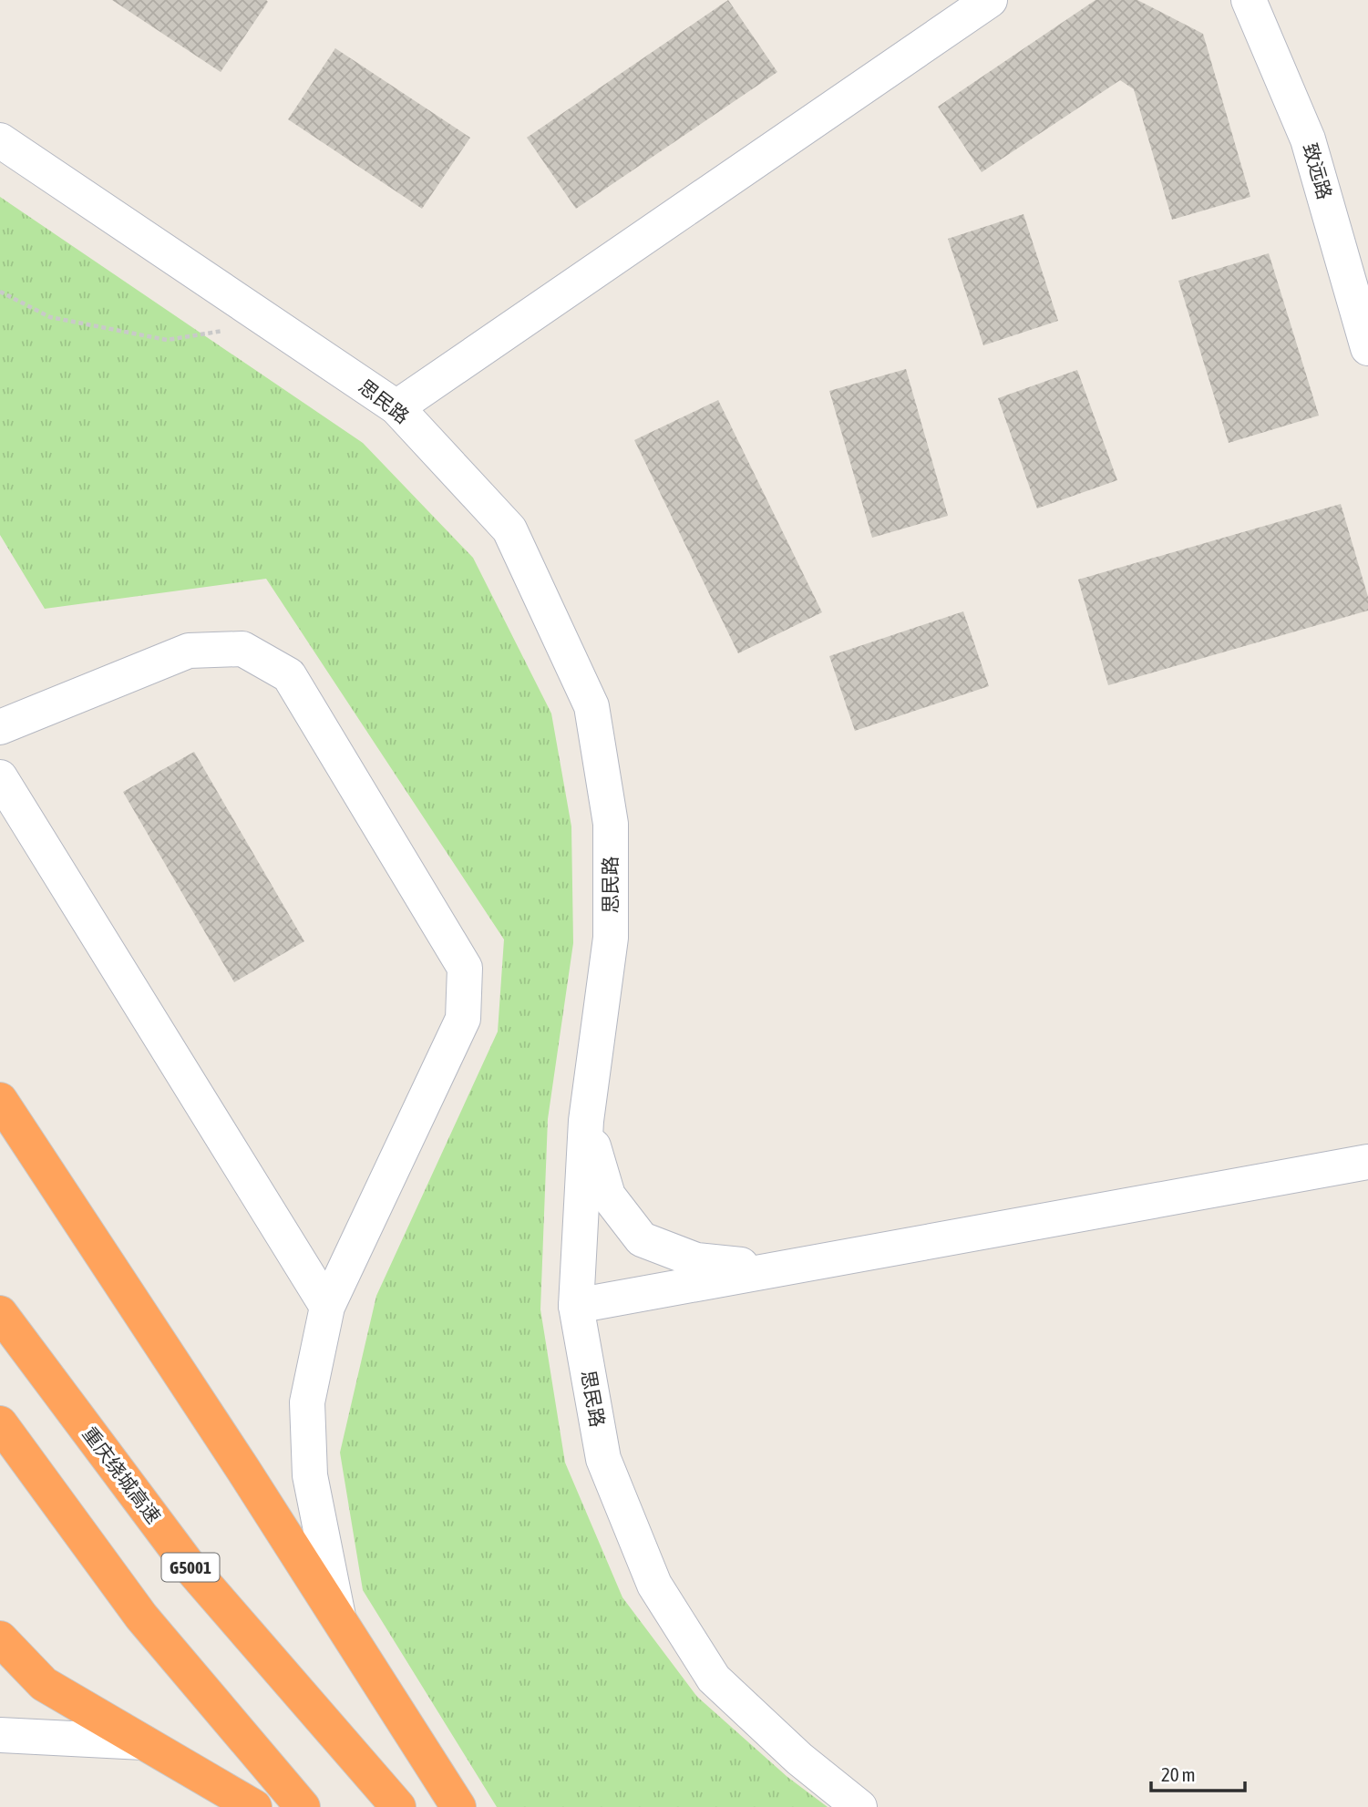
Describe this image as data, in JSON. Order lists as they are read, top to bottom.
{
  "streets": {
    "highway": ["重庆绕城高速", "G5001"],
    "street": ["致远路", "思民路"]
  },
  "scale_bar": "20 m"
}
